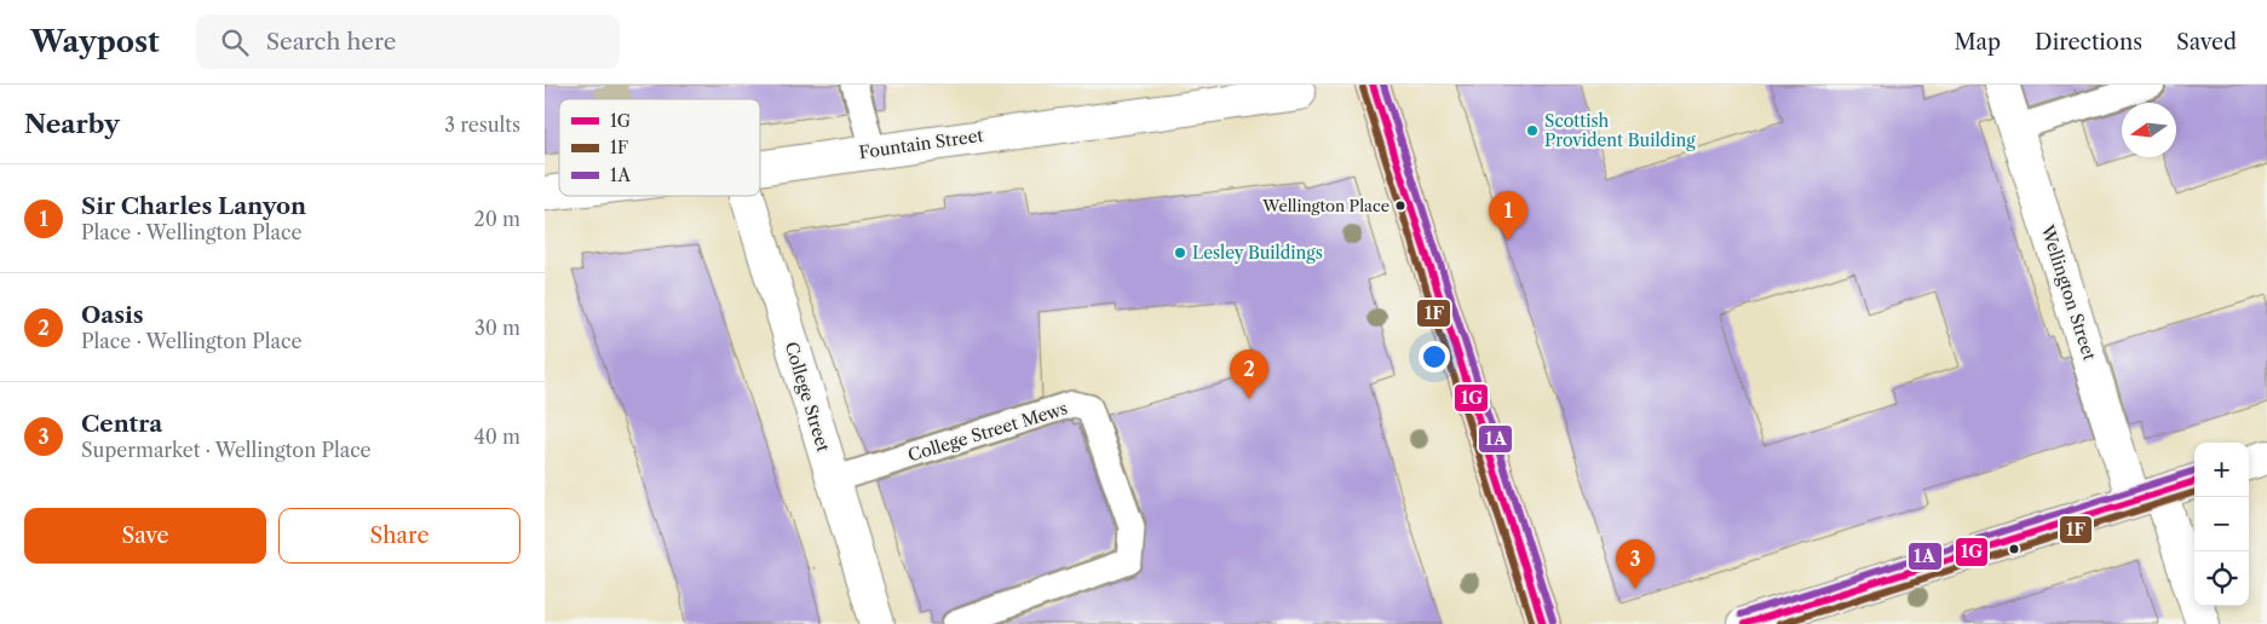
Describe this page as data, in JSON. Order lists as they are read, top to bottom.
{
  "streets": {
    "street": ["Fountain Street", "Wellington Street", "College Street"],
    "lane": ["College Street Mews"]
  },
  "crossings": [
    ["College Street", "College Street Mews"]
  ],
  "places": ["Scottish Provident Building", "Wellington Place", "Lesley Buildings"],
  "lines": ["transit line 1G", "transit line 1A", "transit line 1F"],
  "legend": ["1G", "1F", "1A"],
  "north": "left",
  "page": {
    "header": "Waypost",
    "search": "Search here",
    "nav": ["Map", "Directions", "Saved"],
    "heading": ["Nearby", "3 results"],
    "list": [
      {
        "mark": "1",
        "name": "Sir Charles Lanyon",
        "note": "Place · Wellington Place",
        "value": "20 m"
      },
      {
        "mark": "2",
        "name": "Oasis",
        "note": "Place · Wellington Place",
        "value": "30 m"
      },
      {
        "mark": "3",
        "name": "Centra",
        "note": "Supermarket · Wellington Place",
        "value": "40 m"
      }
    ],
    "pins": ["1", "2", "3"],
    "map_buttons": ["+", "−"],
    "buttons": ["Save", "Share"]
  }
}
